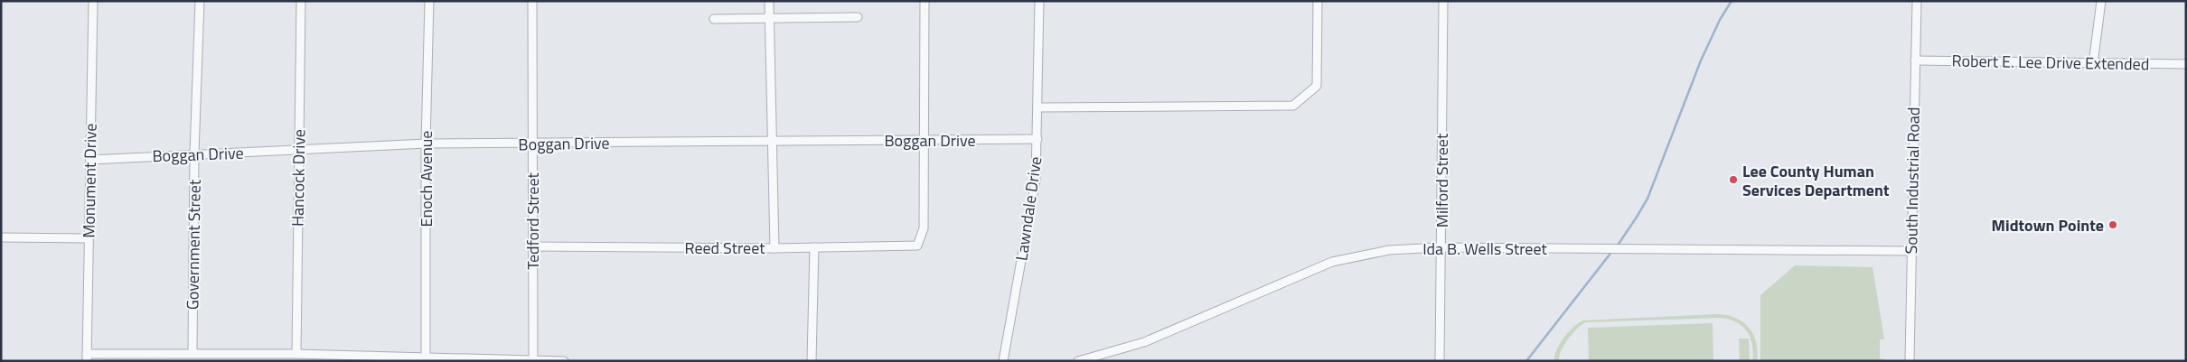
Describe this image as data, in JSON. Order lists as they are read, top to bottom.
{
  "streets": {
    "street": [
      "Robert E. Lee Drive Extended",
      "Boggan Drive",
      "Hancock Drive",
      "Enoch Avenue",
      "Monument Drive",
      "Milford Street",
      "South Industrial Road",
      "Lawndale Drive",
      "Tedford Street",
      "Government Street",
      "Reed Street",
      "Ida B. Wells Street"
    ]
  },
  "crossings": [
    ["Robert E. Lee Drive Extended", "South Industrial Road"],
    ["Boggan Drive", "Hancock Drive"],
    ["Boggan Drive", "Enoch Avenue"],
    ["Boggan Drive", "Monument Drive"],
    ["Boggan Drive", "Lawndale Drive"],
    ["Boggan Drive", "Tedford Street"],
    ["Boggan Drive", "Government Street"],
    ["Boggan Drive", "Reed Street"],
    ["Milford Street", "Ida B. Wells Street"],
    ["South Industrial Road", "Ida B. Wells Street"],
    ["Tedford Street", "Reed Street"]
  ],
  "places": ["Lee County Human Services Department", "Midtown Pointe"]
}
